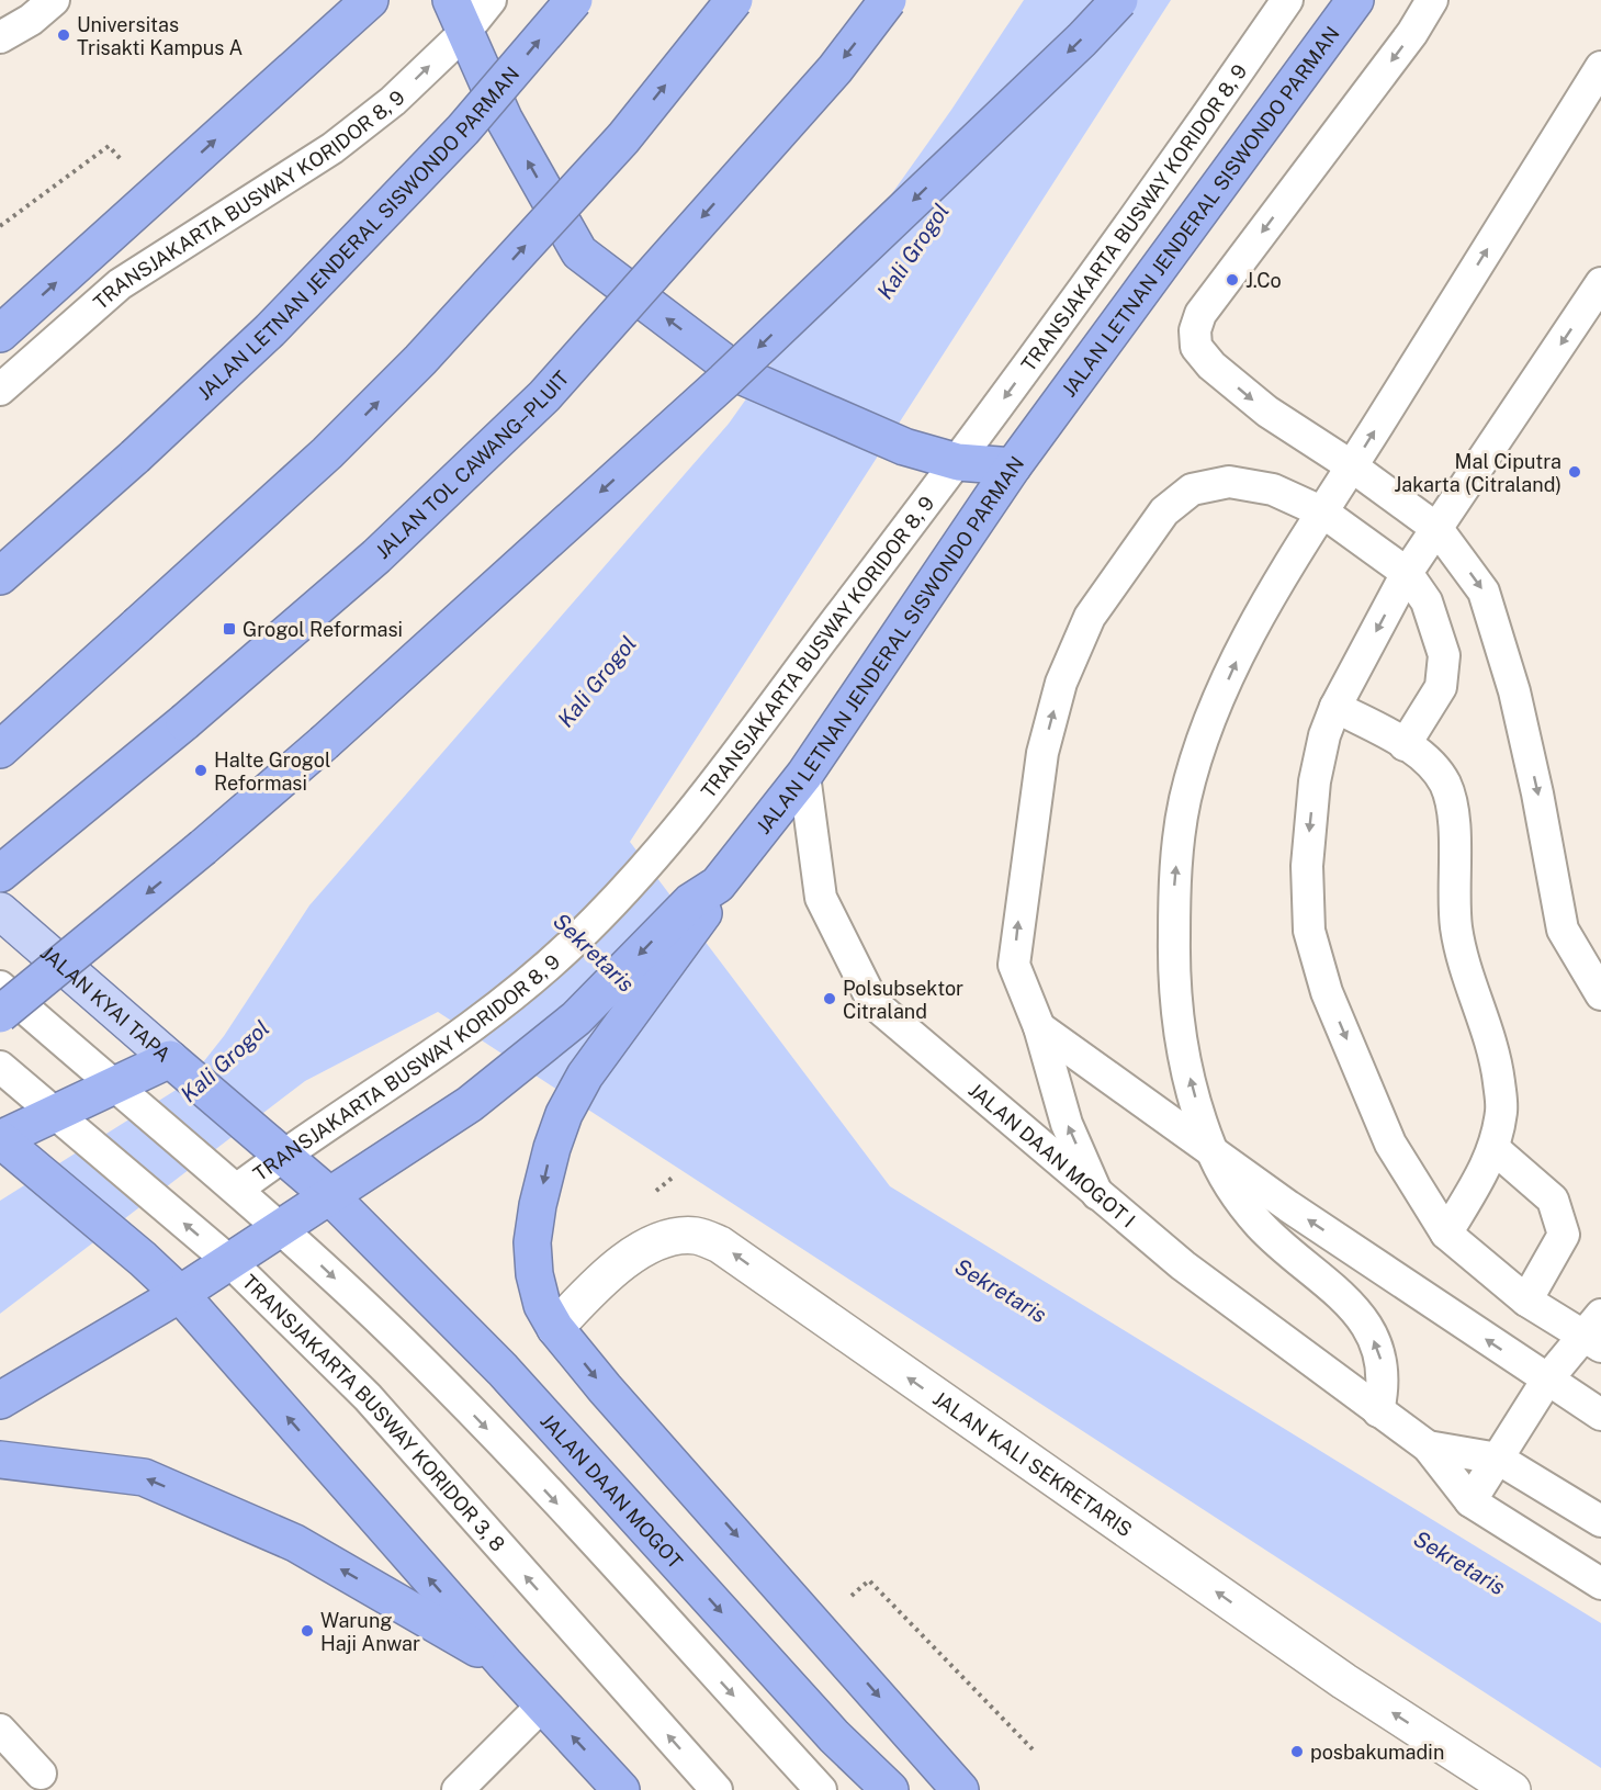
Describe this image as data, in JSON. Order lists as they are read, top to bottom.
{
  "streets": {
    "highway": [
      "JALAN LETNAN JENDERAL SISWONDO PARMAN",
      "JALAN TOL CAWANG–PLUIT",
      "JALAN KYAI TAPA",
      "JALAN DAAN MOGOT"
    ],
    "street": ["JALAN KALI SEKRETARIS"],
    "lane": ["TRANSJAKARTA BUSWAY KORIDOR 8, 9", "JALAN DAAN MOGOT I", "TRANSJAKARTA BUSWAY KORIDOR 3, 8"]
  },
  "crossings": [
    ["TRANSJAKARTA BUSWAY KORIDOR 8, 9", "JALAN KYAI TAPA"],
    ["JALAN LETNAN JENDERAL SISWONDO PARMAN", "JALAN KYAI TAPA"],
    ["JALAN LETNAN JENDERAL SISWONDO PARMAN", "JALAN DAAN MOGOT I"],
    ["JALAN LETNAN JENDERAL SISWONDO PARMAN", "TRANSJAKARTA BUSWAY KORIDOR 3, 8"],
    ["JALAN LETNAN JENDERAL SISWONDO PARMAN", "JALAN DAAN MOGOT"],
    ["JALAN KYAI TAPA", "JALAN DAAN MOGOT"]
  ],
  "one_way": ["JALAN KALI SEKRETARIS"],
  "water": ["Kali Grogol", "Sekretaris"],
  "places": {
    "other": [
      "Universitas Trisakti Kampus A",
      "J.Co",
      "Mal Ciputra Jakarta (Citraland)",
      "Halte Grogol Reformasi",
      "Polsubsektor Citraland",
      "Warung Haji Anwar",
      "posbakumadin"
    ],
    "transit": ["Grogol Reformasi"]
  }
}
